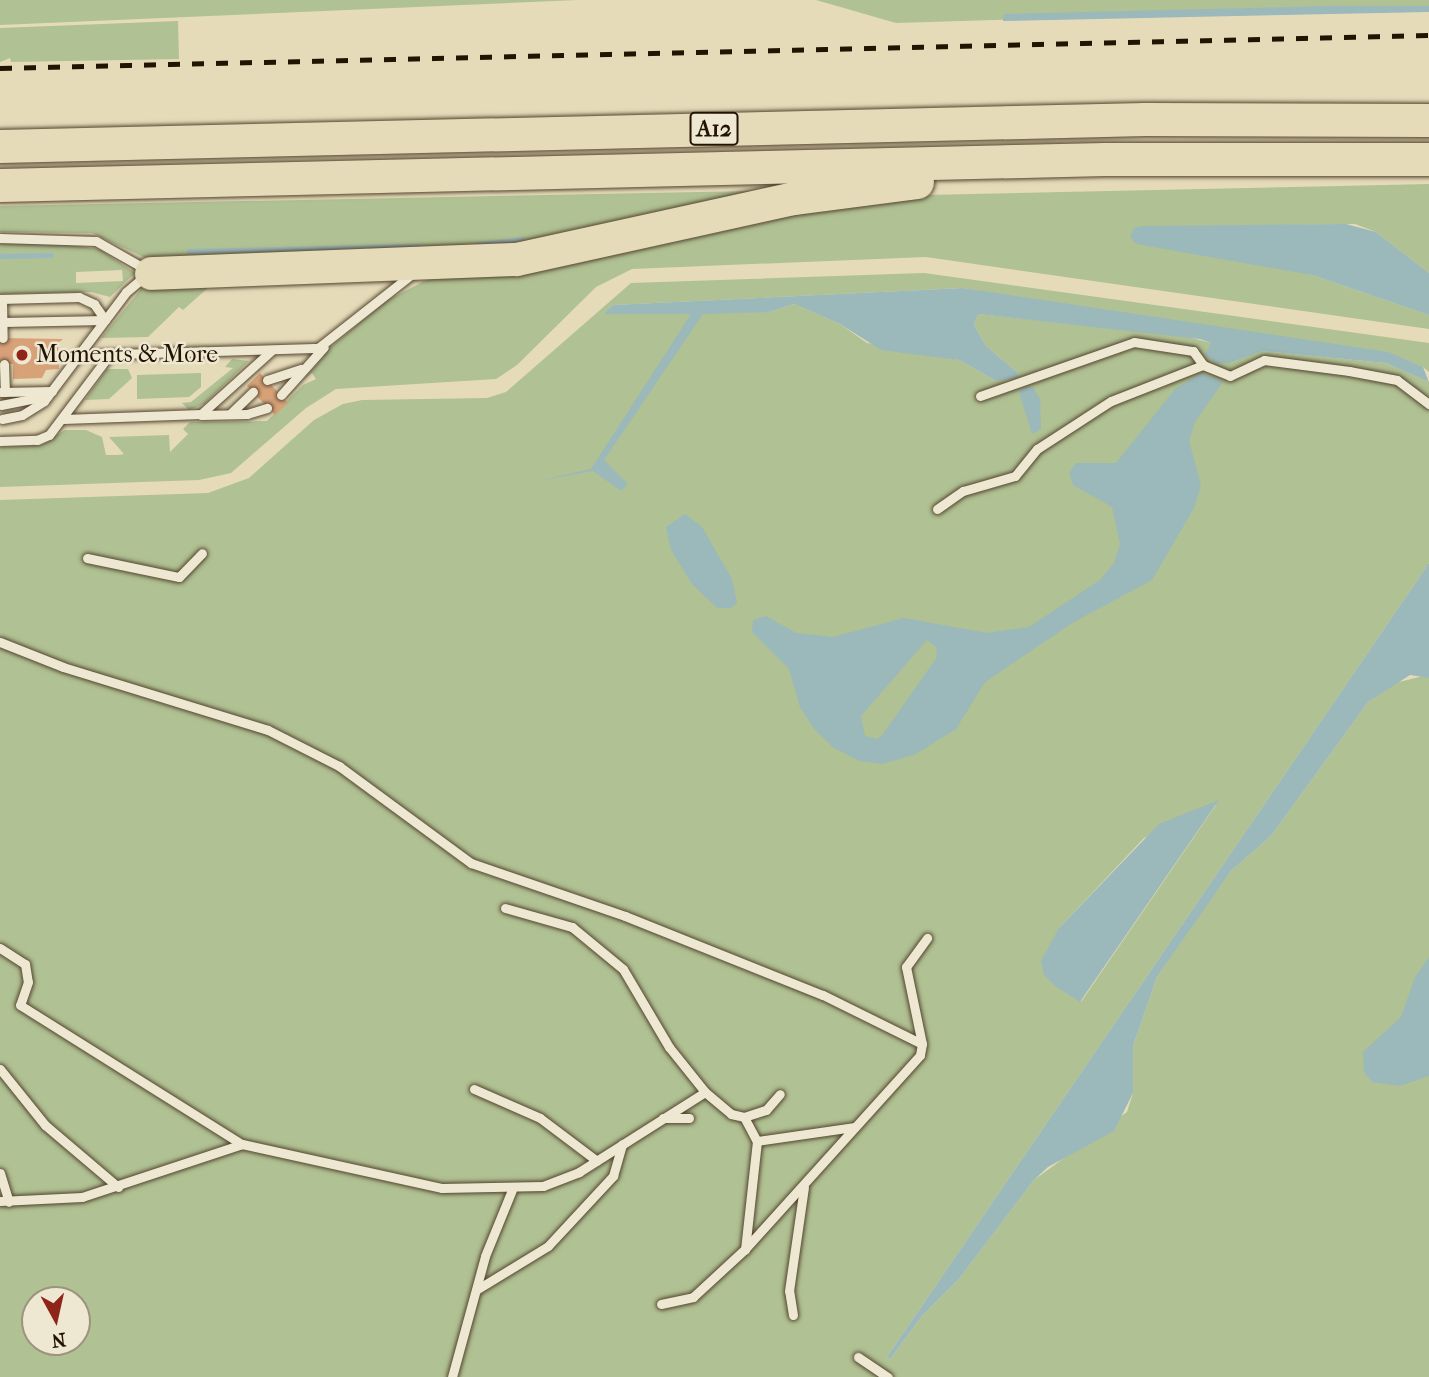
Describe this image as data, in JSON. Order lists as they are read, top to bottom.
{
  "streets": {
    "highway": ["A12"]
  },
  "places": ["Moments & More"],
  "north": "bottom"
}
